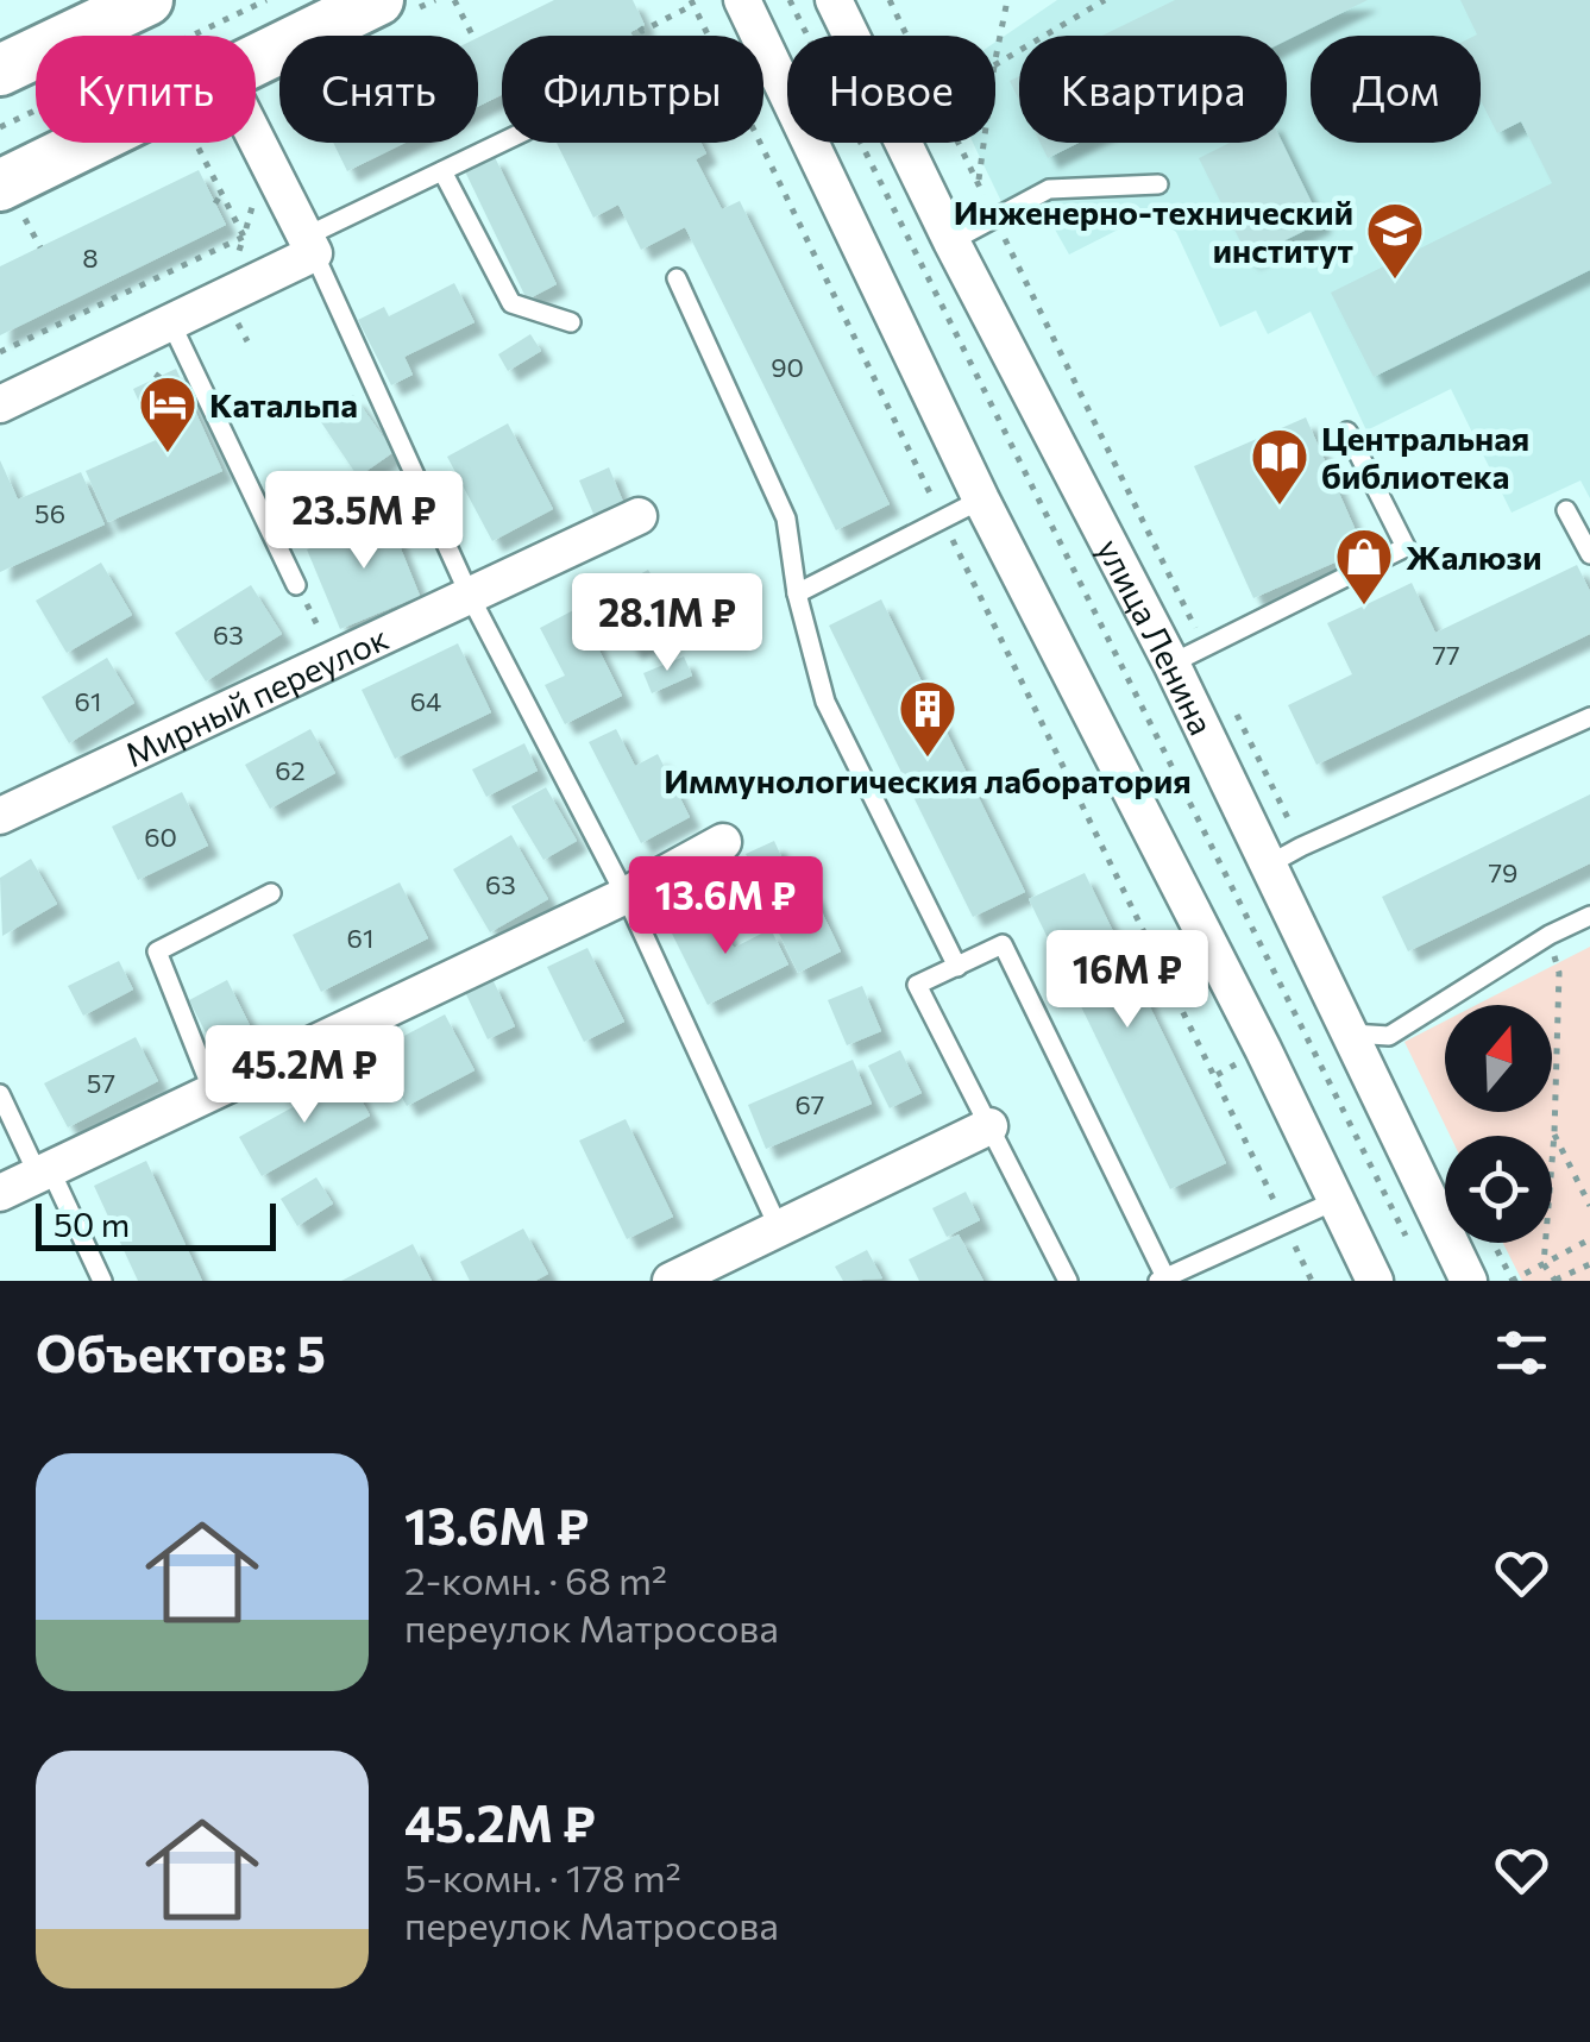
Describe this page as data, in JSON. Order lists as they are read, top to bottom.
{
  "streets": {
    "street": ["улица Ленина", "Мирный переулок"]
  },
  "places": {
    "school or university": ["Инженерно-технический институт"],
    "hotel": ["Катальпа"],
    "library": ["Центральная библиотека"],
    "shop": ["Жалюзи"],
    "building": ["Иммунологическия лаборатория"]
  },
  "house_numbers": [
    "8",
    "90",
    "56",
    "63",
    "77",
    "61",
    "64",
    "62",
    "60",
    "79",
    "63",
    "61",
    "57",
    "67"
  ],
  "scale_bar": "50 m",
  "north": "top",
  "page": {
    "chip": [
      "Купить",
      "Снять",
      "Фильтры",
      "Новое",
      "Квартира",
      "Дом"
    ],
    "price": [
      "23.5M ₽",
      "28.1M ₽",
      "13.6M ₽",
      "16M ₽",
      "45.2M ₽"
    ],
    "scale": "50 m",
    "heading": "Объектов: 5",
    "list": [
      {
        "name": "13.6M ₽",
        "note": "2-комн. · 68 m² · переулок Матросова"
      },
      {
        "name": "45.2M ₽",
        "note": "5-комн. · 178 m² · переулок Матросова"
      }
    ]
  }
}
